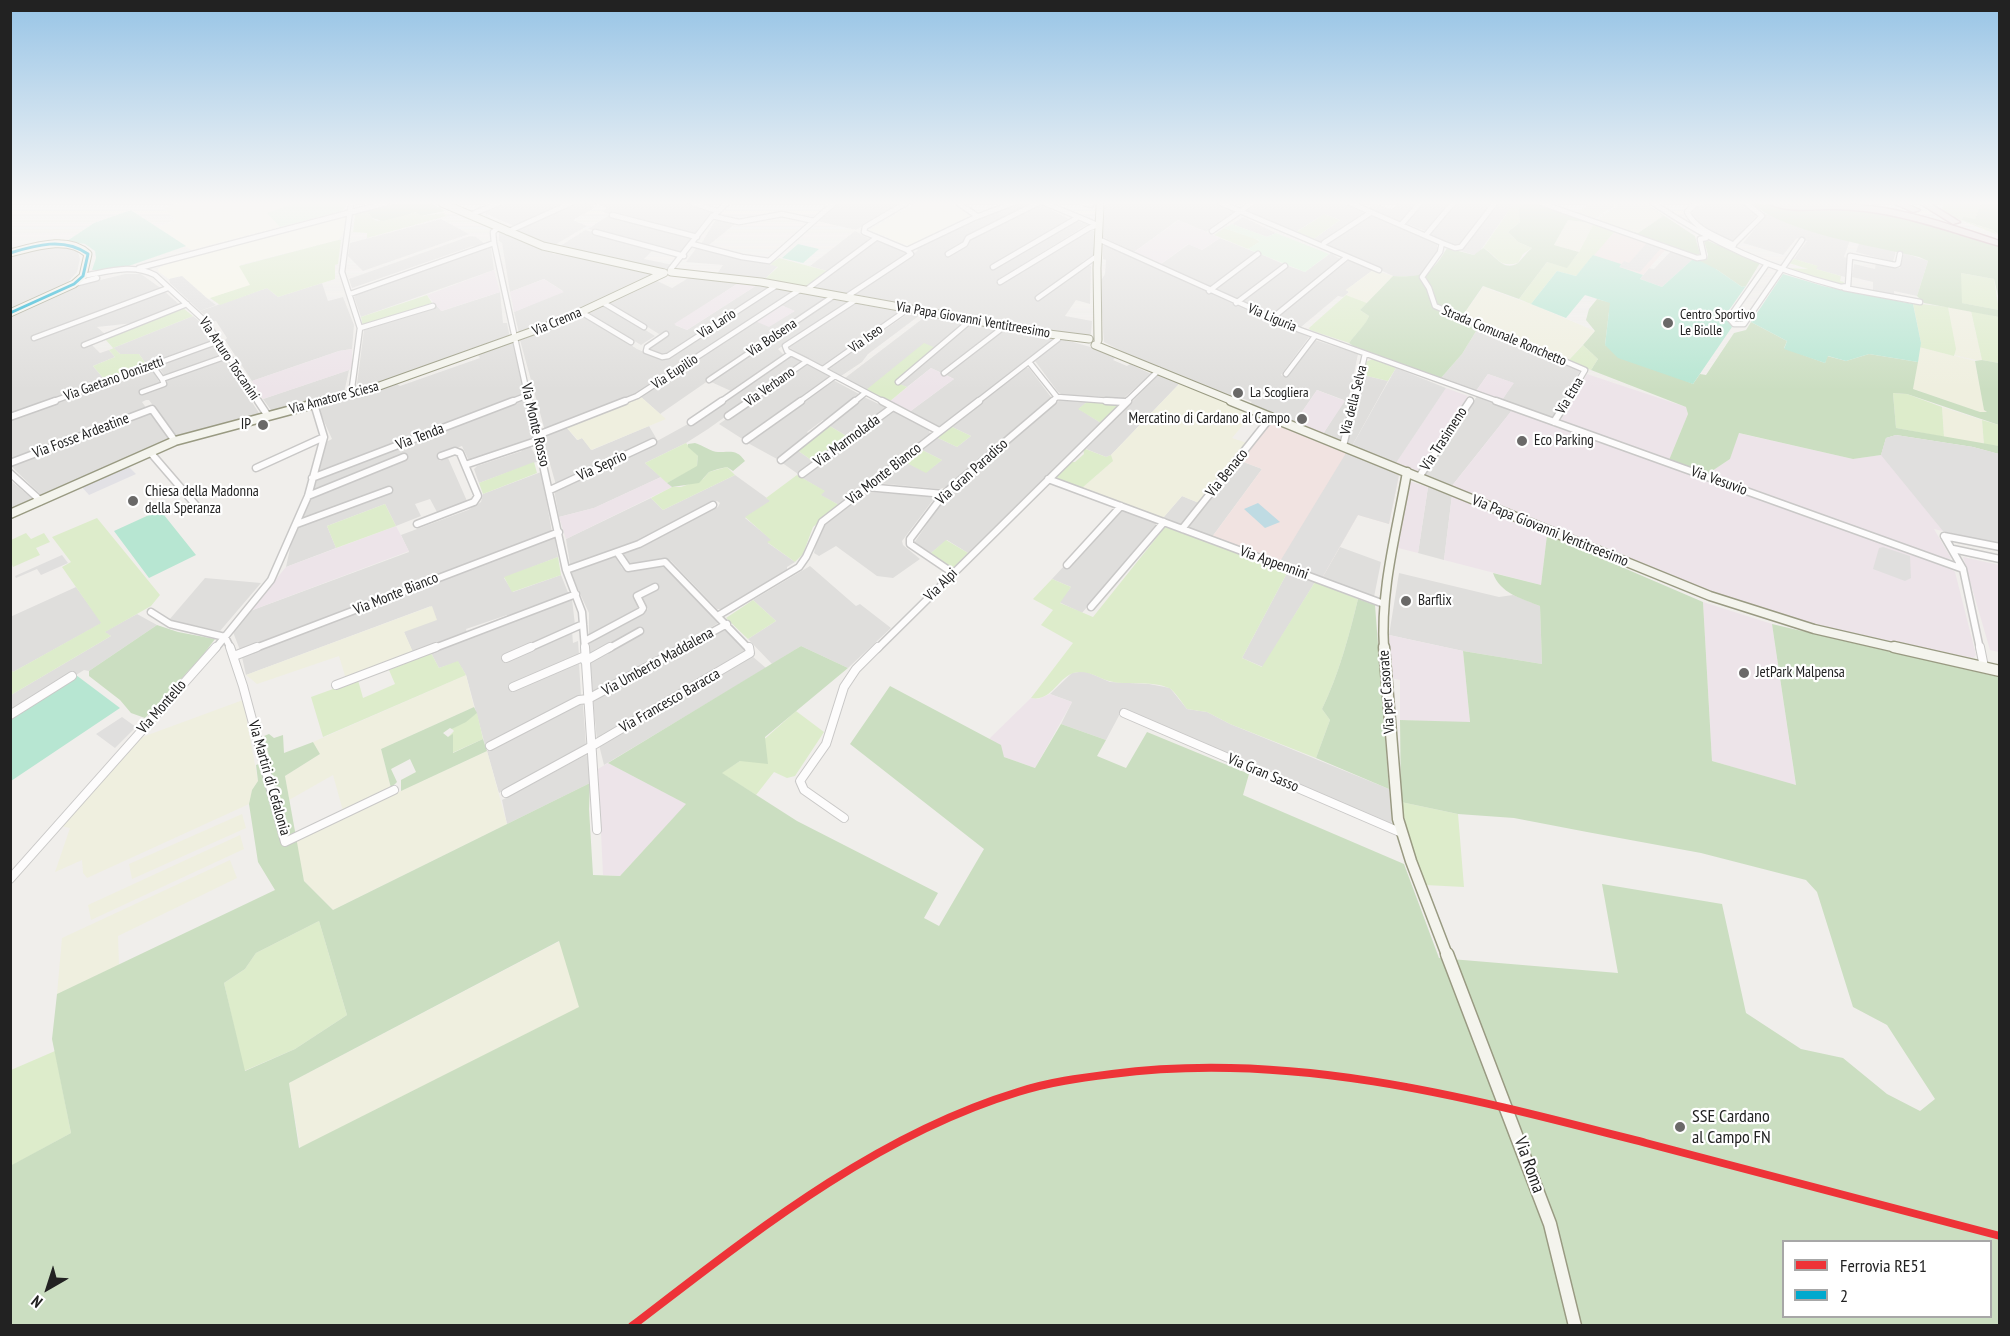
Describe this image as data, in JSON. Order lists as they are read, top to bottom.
{
  "streets": {
    "street": [
      "Via Liguria",
      "Via Papa Giovanni Ventitreesimo",
      "Via Crenna",
      "Via Lario",
      "Strada Comunale Ronchetto",
      "Via Bolsena",
      "Via Iseo",
      "Via Arturo Toscanini",
      "Via Eupilio",
      "Via Gaetano Donizetti",
      "Via Verbano",
      "Via Etna",
      "Via Amatore Sciesa",
      "Via della Selva",
      "Via Monte Rosso",
      "Via Fosse Ardeatine",
      "Via Tenda",
      "Via Trasimeno",
      "Via Marmolada",
      "Via Seprio",
      "Via Gran Paradiso",
      "Via Benaco",
      "Via Monte Bianco",
      "Via Vesuvio",
      "Via Appennini",
      "Via Alpi",
      "Via Umberto Maddalena",
      "Via per Casorate",
      "Via Francesco Baracca",
      "Via Montello",
      "Via Gran Sasso",
      "Via Martiri di Cefalonia",
      "Via Roma"
    ]
  },
  "crossings": [
    ["Via Liguria", "Via della Selva"],
    ["Via Liguria", "Via Vesuvio"],
    ["Via Papa Giovanni Ventitreesimo", "Via Crenna"],
    ["Via Papa Giovanni Ventitreesimo", "Via Lario"],
    ["Via Papa Giovanni Ventitreesimo", "Via Bolsena"],
    ["Via Papa Giovanni Ventitreesimo", "Via Iseo"],
    ["Via Papa Giovanni Ventitreesimo", "Via Eupilio"],
    ["Via Papa Giovanni Ventitreesimo", "Via Verbano"],
    ["Via Papa Giovanni Ventitreesimo", "Via della Selva"],
    ["Via Papa Giovanni Ventitreesimo", "Via Trasimeno"],
    ["Via Papa Giovanni Ventitreesimo", "Via Benaco"],
    ["Via Papa Giovanni Ventitreesimo", "Via Monte Bianco"],
    ["Via Papa Giovanni Ventitreesimo", "Via Alpi"],
    ["Via Papa Giovanni Ventitreesimo", "Via per Casorate"],
    ["Via Crenna", "Via Amatore Sciesa"],
    ["Via Crenna", "Via Monte Rosso"],
    ["Strada Comunale Ronchetto", "Via Etna"],
    ["Via Iseo", "Via Marmolada"],
    ["Via Arturo Toscanini", "Via Gaetano Donizetti"],
    ["Via Arturo Toscanini", "Via Amatore Sciesa"],
    ["Via Eupilio", "Via Monte Rosso"],
    ["Via Verbano", "Via Marmolada"],
    ["Via Etna", "Via Vesuvio"],
    ["Via Amatore Sciesa", "Via Monte Rosso"],
    ["Via Amatore Sciesa", "Via Fosse Ardeatine"],
    ["Via Monte Rosso", "Via Tenda"],
    ["Via Monte Rosso", "Via Seprio"],
    ["Via Monte Rosso", "Via Monte Bianco"],
    ["Via Monte Rosso", "Via Umberto Maddalena"],
    ["Via Monte Rosso", "Via Francesco Baracca"],
    ["Via Tenda", "Via Montello"],
    ["Via Marmolada", "Via Monte Bianco"],
    ["Via Gran Paradiso", "Via Alpi"],
    ["Via Benaco", "Via Appennini"],
    ["Via Monte Bianco", "Via Martiri di Cefalonia"],
    ["Via Appennini", "Via Alpi"],
    ["Via Appennini", "Via per Casorate"],
    ["Via Umberto Maddalena", "Via Francesco Baracca"],
    ["Via per Casorate", "Via Gran Sasso"],
    ["Via per Casorate", "Via Roma"],
    ["Via Montello", "Via Martiri di Cefalonia"]
  ],
  "places": [
    "Centro Sportivo Le Biolle",
    "La Scogliera",
    "Mercatino di Cardano al Campo",
    "IP",
    "Eco Parking",
    "Chiesa della Madonna della Speranza",
    "Barflix",
    "JetPark Malpensa",
    "SSE Cardano al Campo FN"
  ],
  "lines": ["transit line 2", "rail line RE51"],
  "legend": ["Ferrovia RE51", "2"],
  "north": "bottom left"
}
